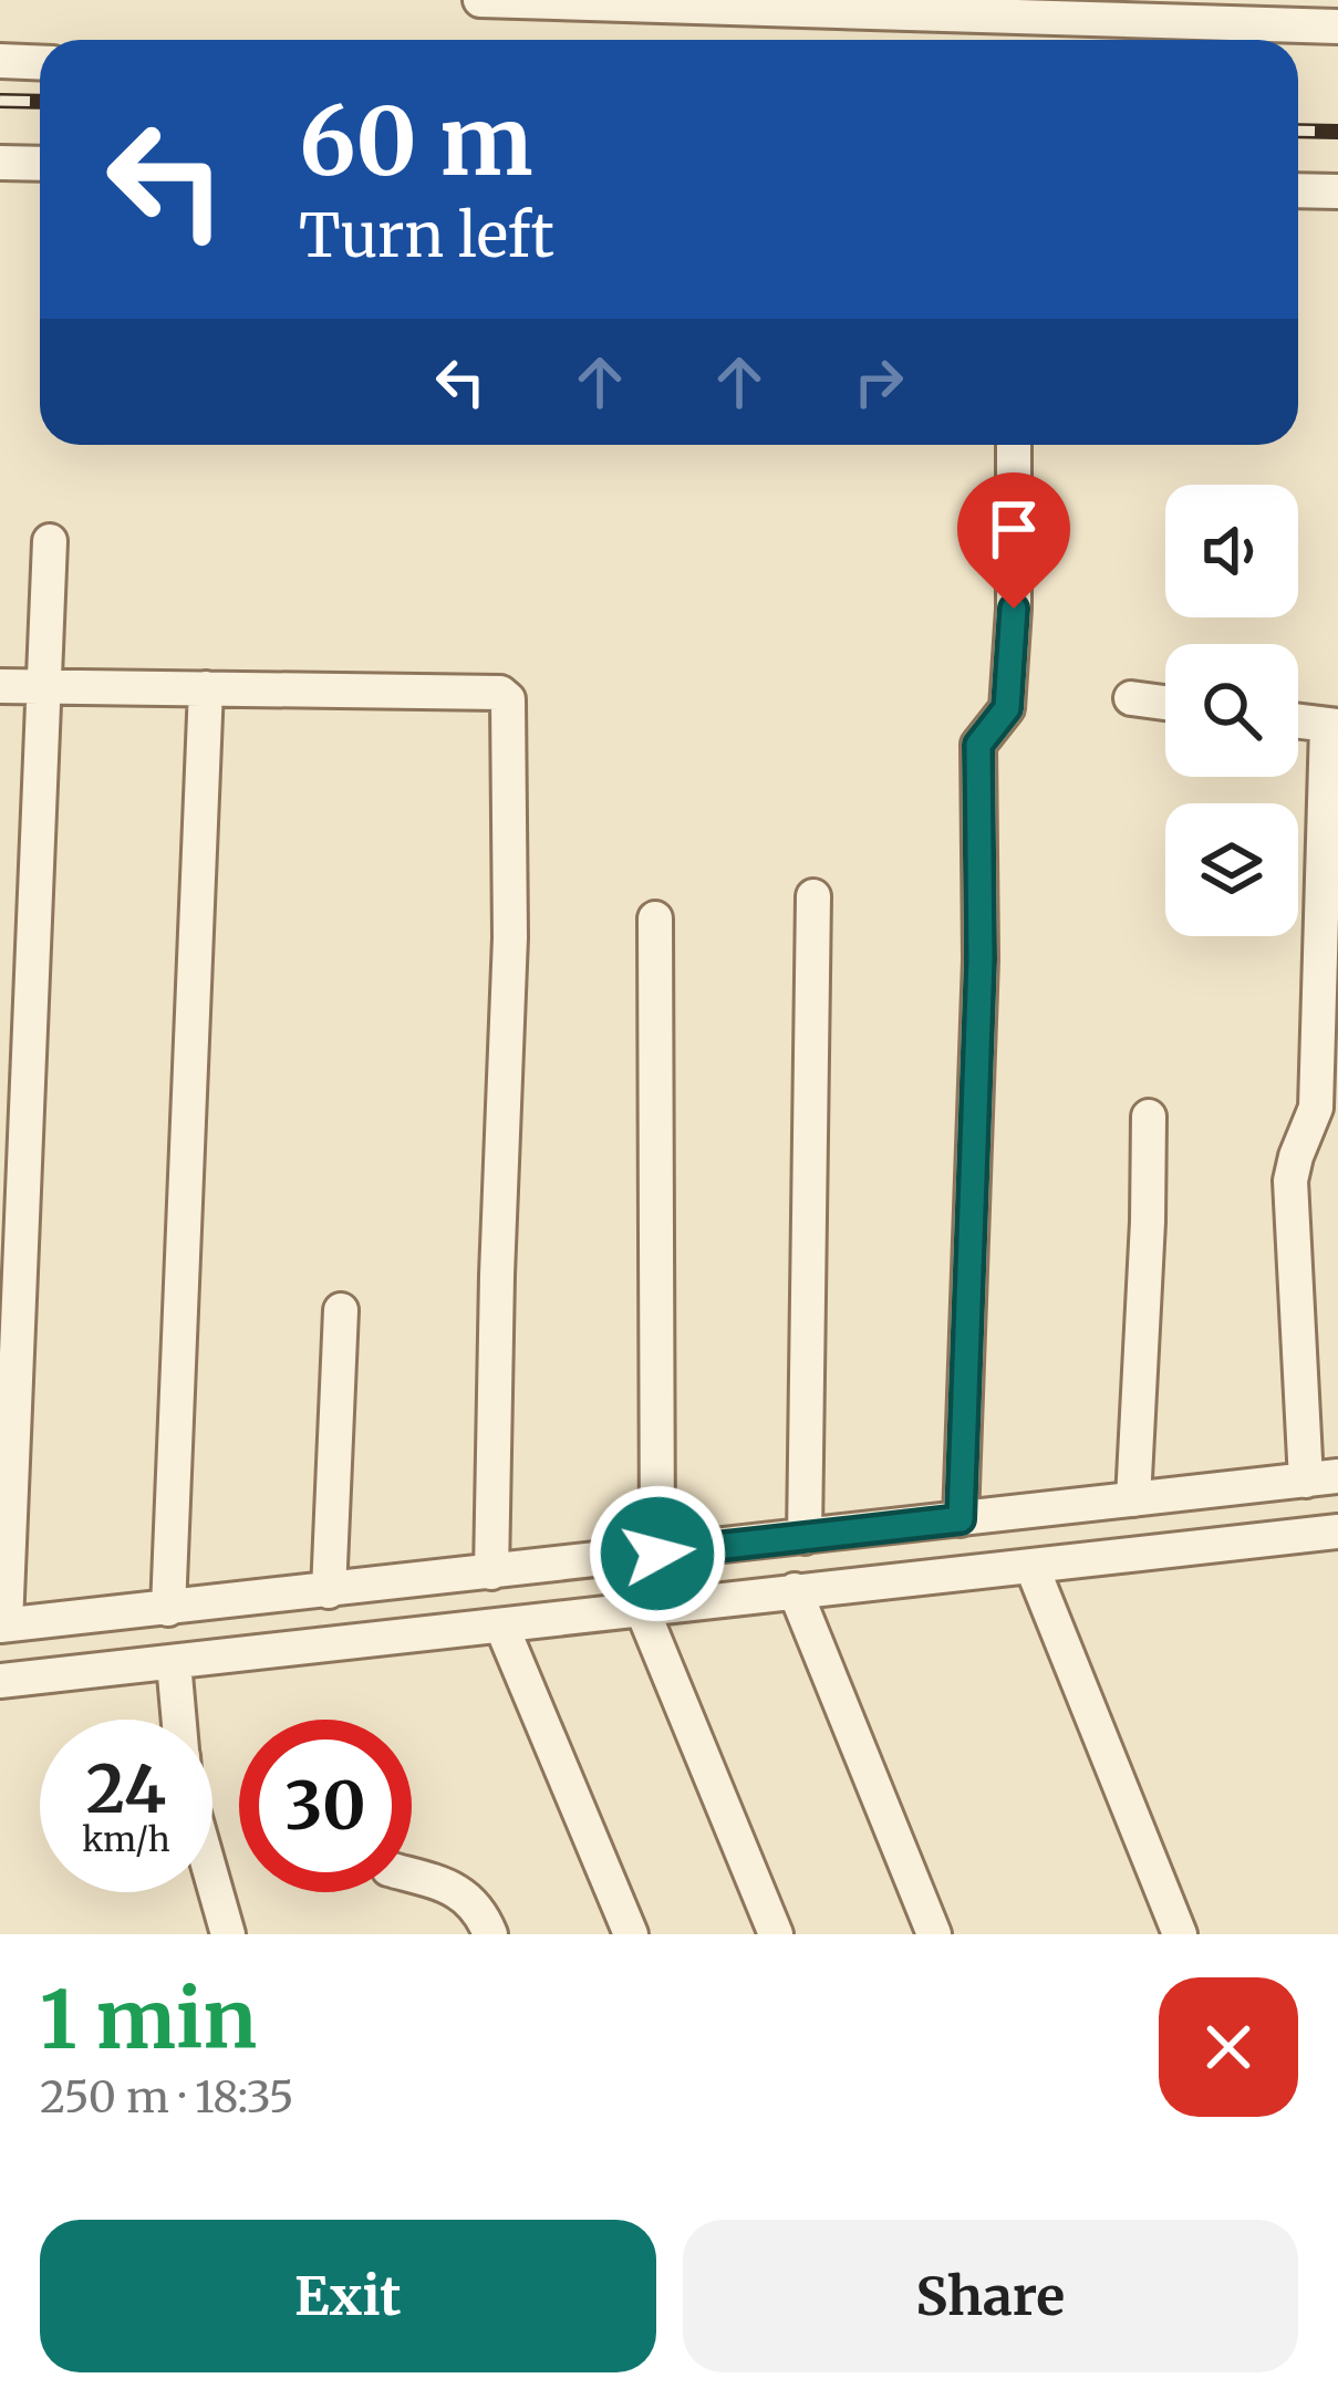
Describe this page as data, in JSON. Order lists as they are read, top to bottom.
{
  "page": {
    "turn": ["60 m", "Turn left"],
    "speed": "24 km/h",
    "limit": "30",
    "heading": ["1 min", "250 m · 18:35"],
    "buttons": ["Exit", "Share"]
  }
}
